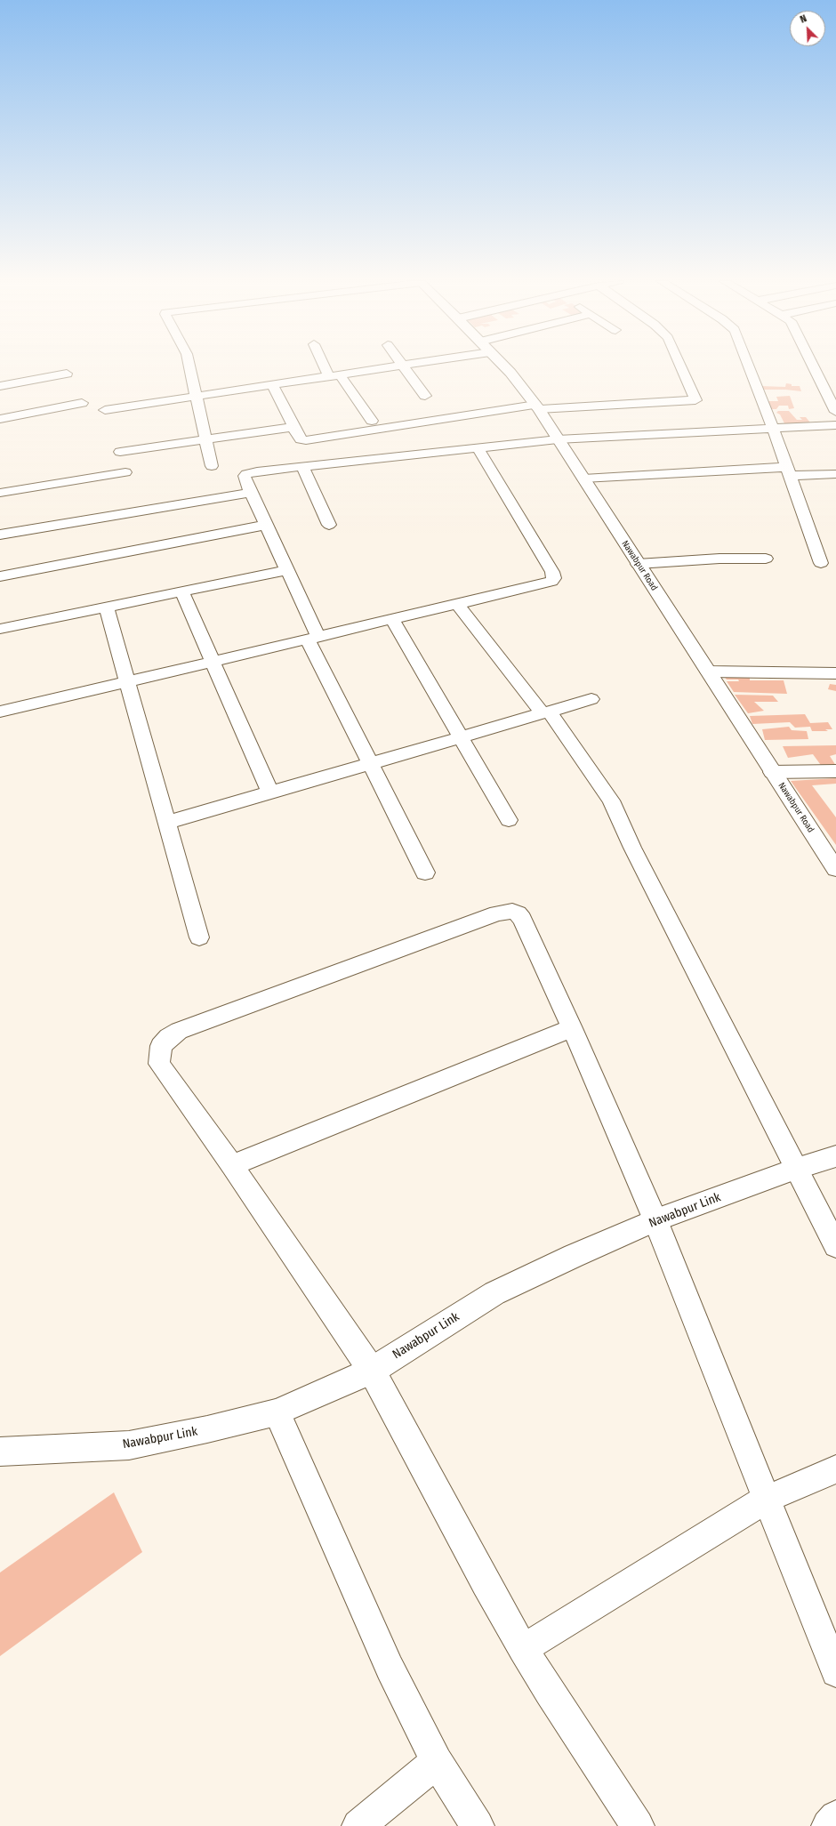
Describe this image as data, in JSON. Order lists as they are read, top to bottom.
{
  "streets": {
    "street": ["Nawabpur Road", "Nawabpur Link"]
  },
  "north": "top left"
}
